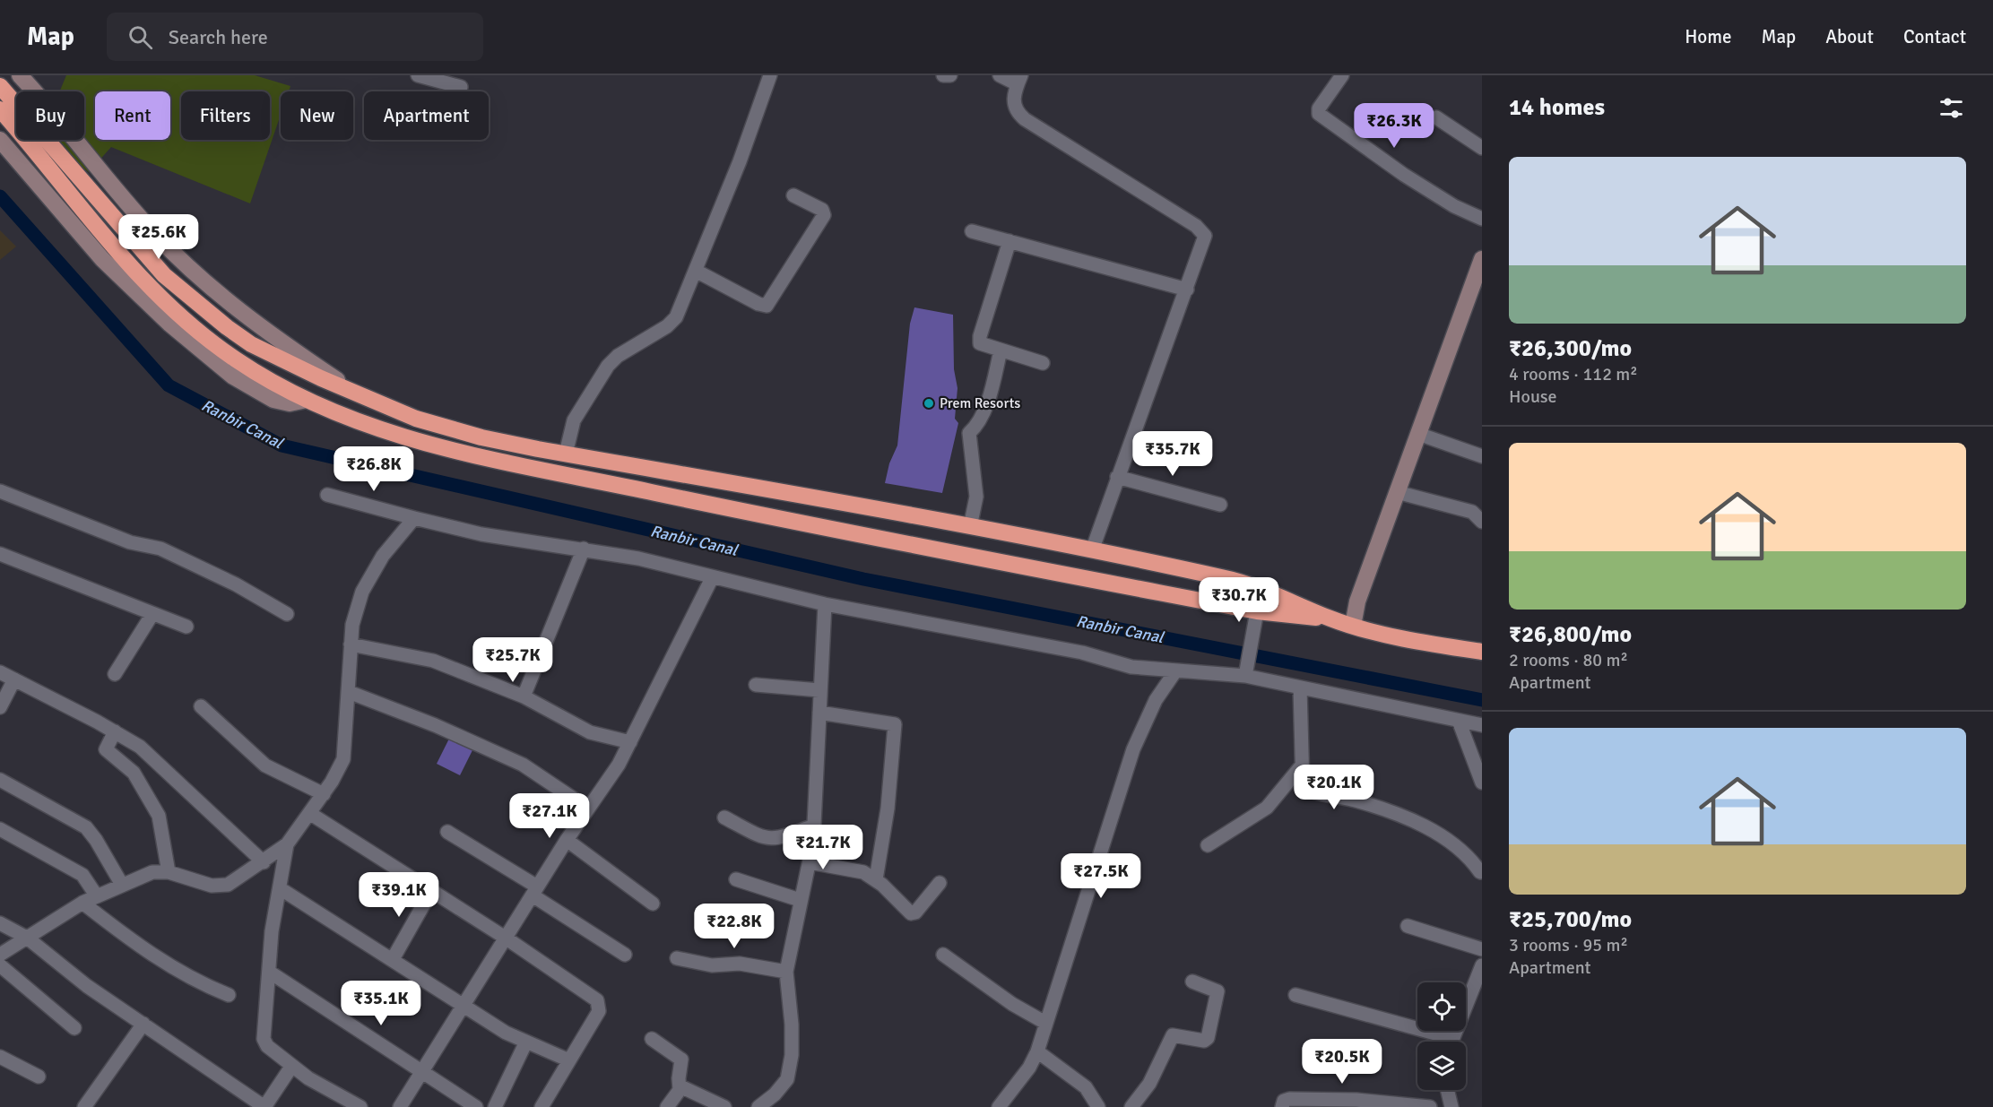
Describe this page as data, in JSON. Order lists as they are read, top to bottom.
{
  "water": ["Ranbir Canal"],
  "places": ["Prem Resorts"],
  "page": {
    "header": "Map",
    "search": "Search here",
    "nav": [
      "Home",
      "Map",
      "About",
      "Contact"
    ],
    "heading": "14 homes",
    "chip": [
      "Buy",
      "Rent",
      "Filters",
      "New",
      "Apartment"
    ],
    "price": [
      "₹26.3K",
      "₹25.6K",
      "₹35.7K",
      "₹26.8K",
      "₹30.7K",
      "₹25.7K",
      "₹20.1K",
      "₹27.1K",
      "₹21.7K",
      "₹27.5K",
      "₹39.1K",
      "₹22.8K",
      "₹35.1K",
      "₹20.5K"
    ],
    "list": [
      {
        "name": "₹26,300/mo",
        "note": "4 rooms · 112 m² · House"
      },
      {
        "name": "₹26,800/mo",
        "note": "2 rooms · 80 m² · Apartment"
      },
      {
        "name": "₹25,700/mo",
        "note": "3 rooms · 95 m² · Apartment"
      }
    ]
  }
}
